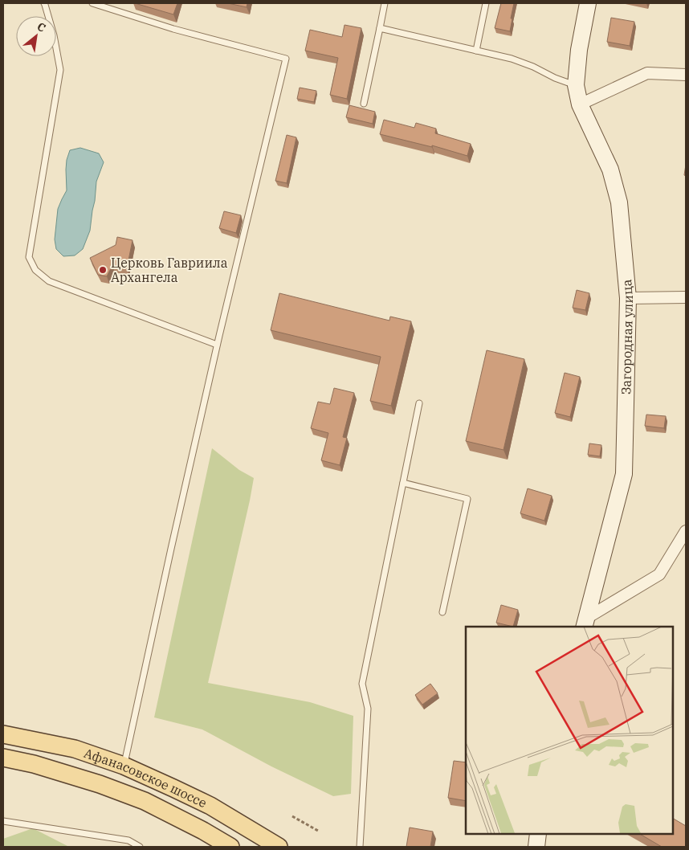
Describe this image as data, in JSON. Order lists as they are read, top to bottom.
{
  "streets": {
    "main road": ["Афанасовское шоссе"],
    "street": ["Загородная улица"]
  },
  "places": ["Церковь Гавриила Архангела"],
  "north": "top right"
}
